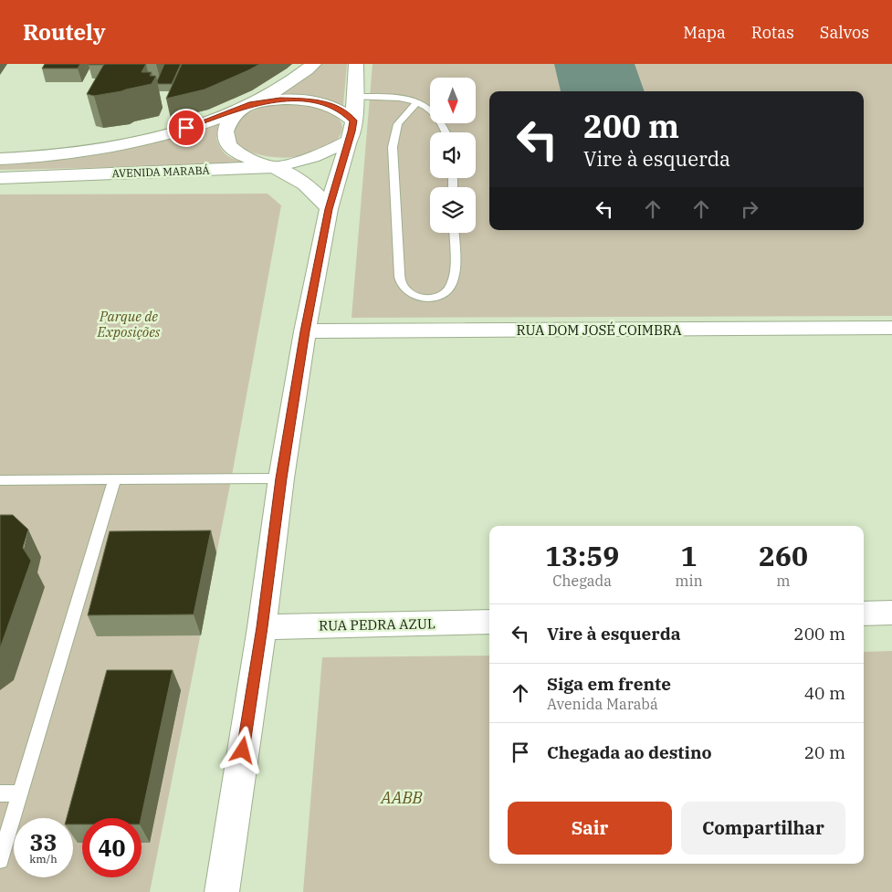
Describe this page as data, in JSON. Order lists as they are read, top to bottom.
{
  "streets": {
    "street": ["AVENIDA MARABÁ", "RUA DOM JOSÉ COIMBRA", "RUA PEDRA AZUL"]
  },
  "parks": ["Parque de Exposições", "AABB"],
  "north": "bottom",
  "page": {
    "header": "Routely",
    "nav": ["Mapa", "Rotas", "Salvos"],
    "turn": ["200 m", "Vire à esquerda"],
    "eta": [
      "13:59",
      "Chegada",
      "1",
      "min",
      "260",
      "m"
    ],
    "list": [
      {
        "name": "Vire à esquerda",
        "value": "200 m"
      },
      {
        "name": "Siga em frente",
        "note": "Avenida Marabá",
        "value": "40 m"
      },
      {
        "name": "Chegada ao destino",
        "value": "20 m"
      }
    ],
    "buttons": ["Sair", "Compartilhar"],
    "speed": "33 km/h",
    "limit": "40"
  }
}
